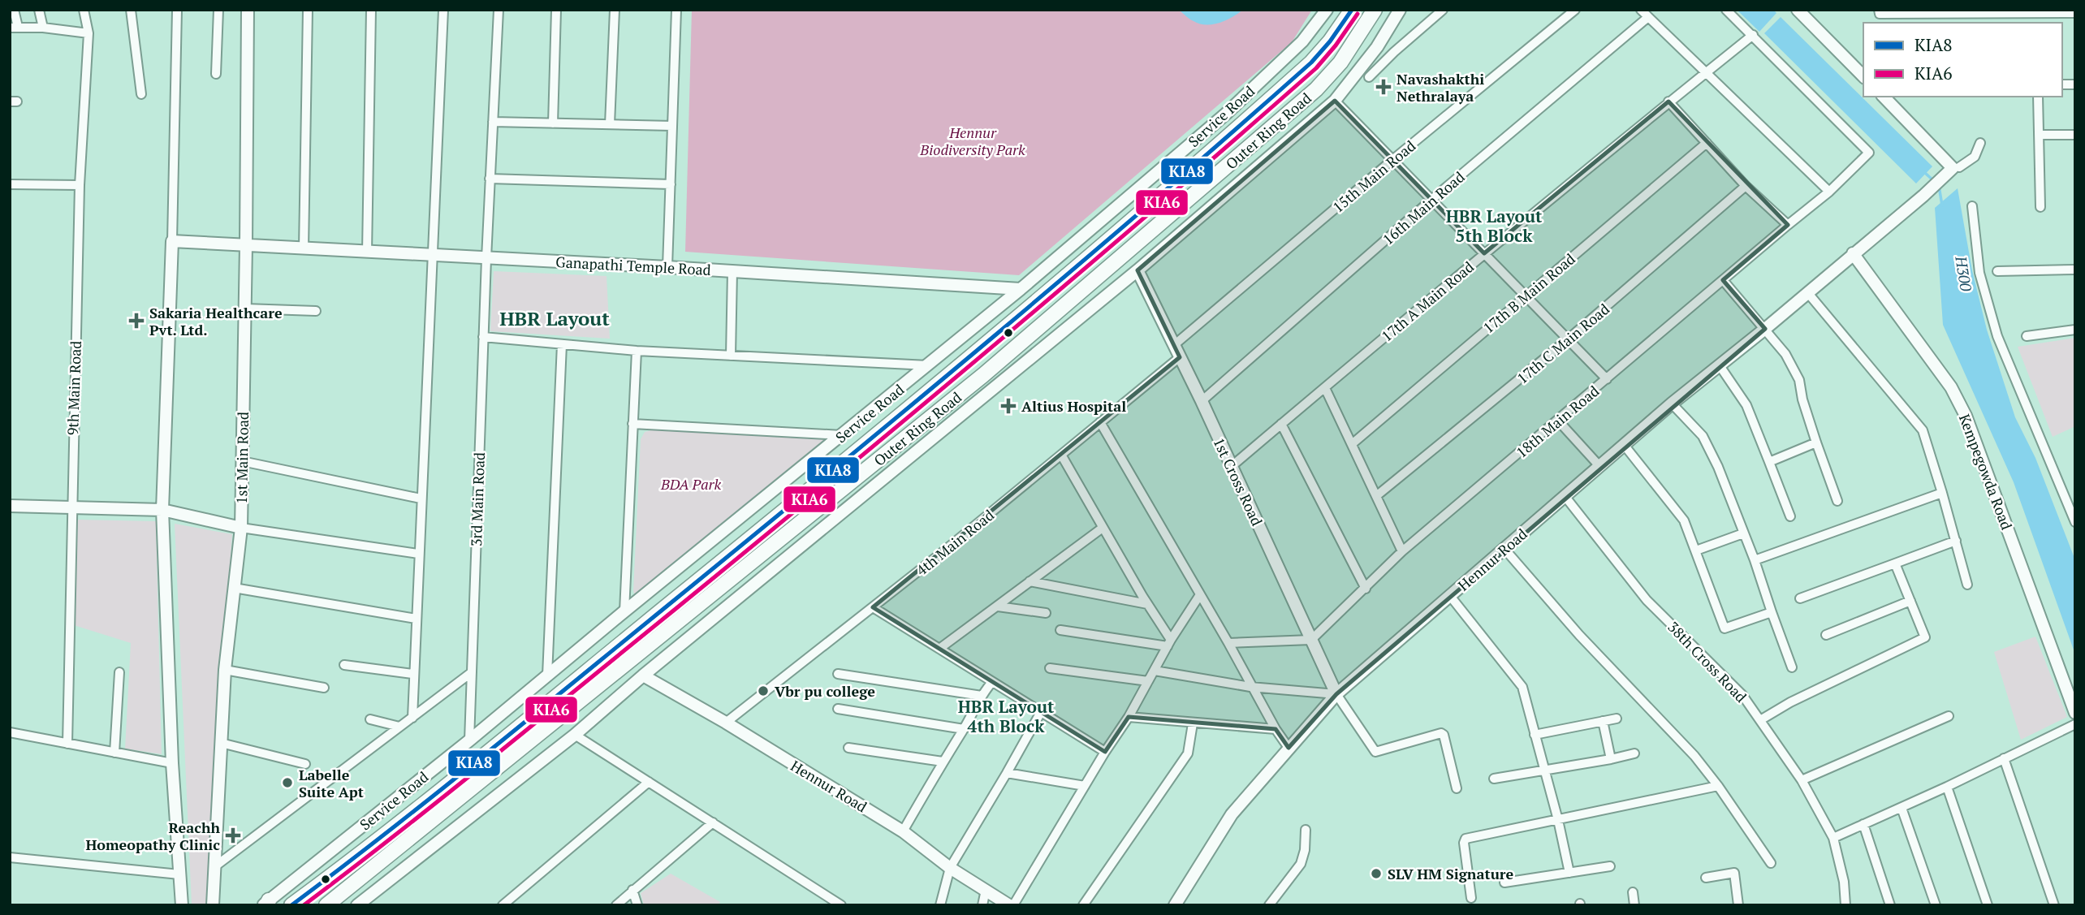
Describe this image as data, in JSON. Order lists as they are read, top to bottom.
{
  "streets": {
    "highway": ["Outer Ring Road"],
    "street": [
      "Service Road",
      "15th Main Road",
      "16th Main Road",
      "Ganapathi Temple Road",
      "17th B Main Road",
      "17th A Main Road",
      "17th C Main Road",
      "9th Main Road",
      "18th Main Road",
      "1st Main Road",
      "Kempegowda Road",
      "1st Cross Road",
      "3rd Main Road",
      "4th Main Road",
      "Hennur Road",
      "38th Cross Road"
    ]
  },
  "crossings": [
    ["Service Road", "Ganapathi Temple Road"],
    ["Service Road", "3rd Main Road"],
    ["15th Main Road", "1st Cross Road"],
    ["16th Main Road", "1st Cross Road"],
    ["Ganapathi Temple Road", "1st Main Road"],
    ["Ganapathi Temple Road", "3rd Main Road"],
    ["17th A Main Road", "18th Main Road"],
    ["17th A Main Road", "1st Cross Road"],
    ["18th Main Road", "1st Cross Road"],
    ["Kempegowda Road", "Hennur Road"],
    ["1st Cross Road", "4th Main Road"],
    ["1st Cross Road", "Hennur Road"],
    ["4th Main Road", "Hennur Road"],
    ["Hennur Road", "38th Cross Road"]
  ],
  "districts": ["HBR Layout 5th Block", "HBR Layout", "HBR Layout 4th Block"],
  "water": ["H300"],
  "parks": ["Hennur Biodiversity Park", "BDA Park"],
  "places": {
    "health": [
      "Navashakthi Nethralaya",
      "Sakaria Healthcare Pvt. Ltd.",
      "Altius Hospital",
      "Reachh Homeopathy Clinic"
    ],
    "other": ["Vbr pu college", "Labelle Suite Apt", "SLV HM Signature"]
  },
  "lines": ["transit line KIA8", "transit line KIA6"],
  "legend": ["KIA8", "KIA6"]
}
